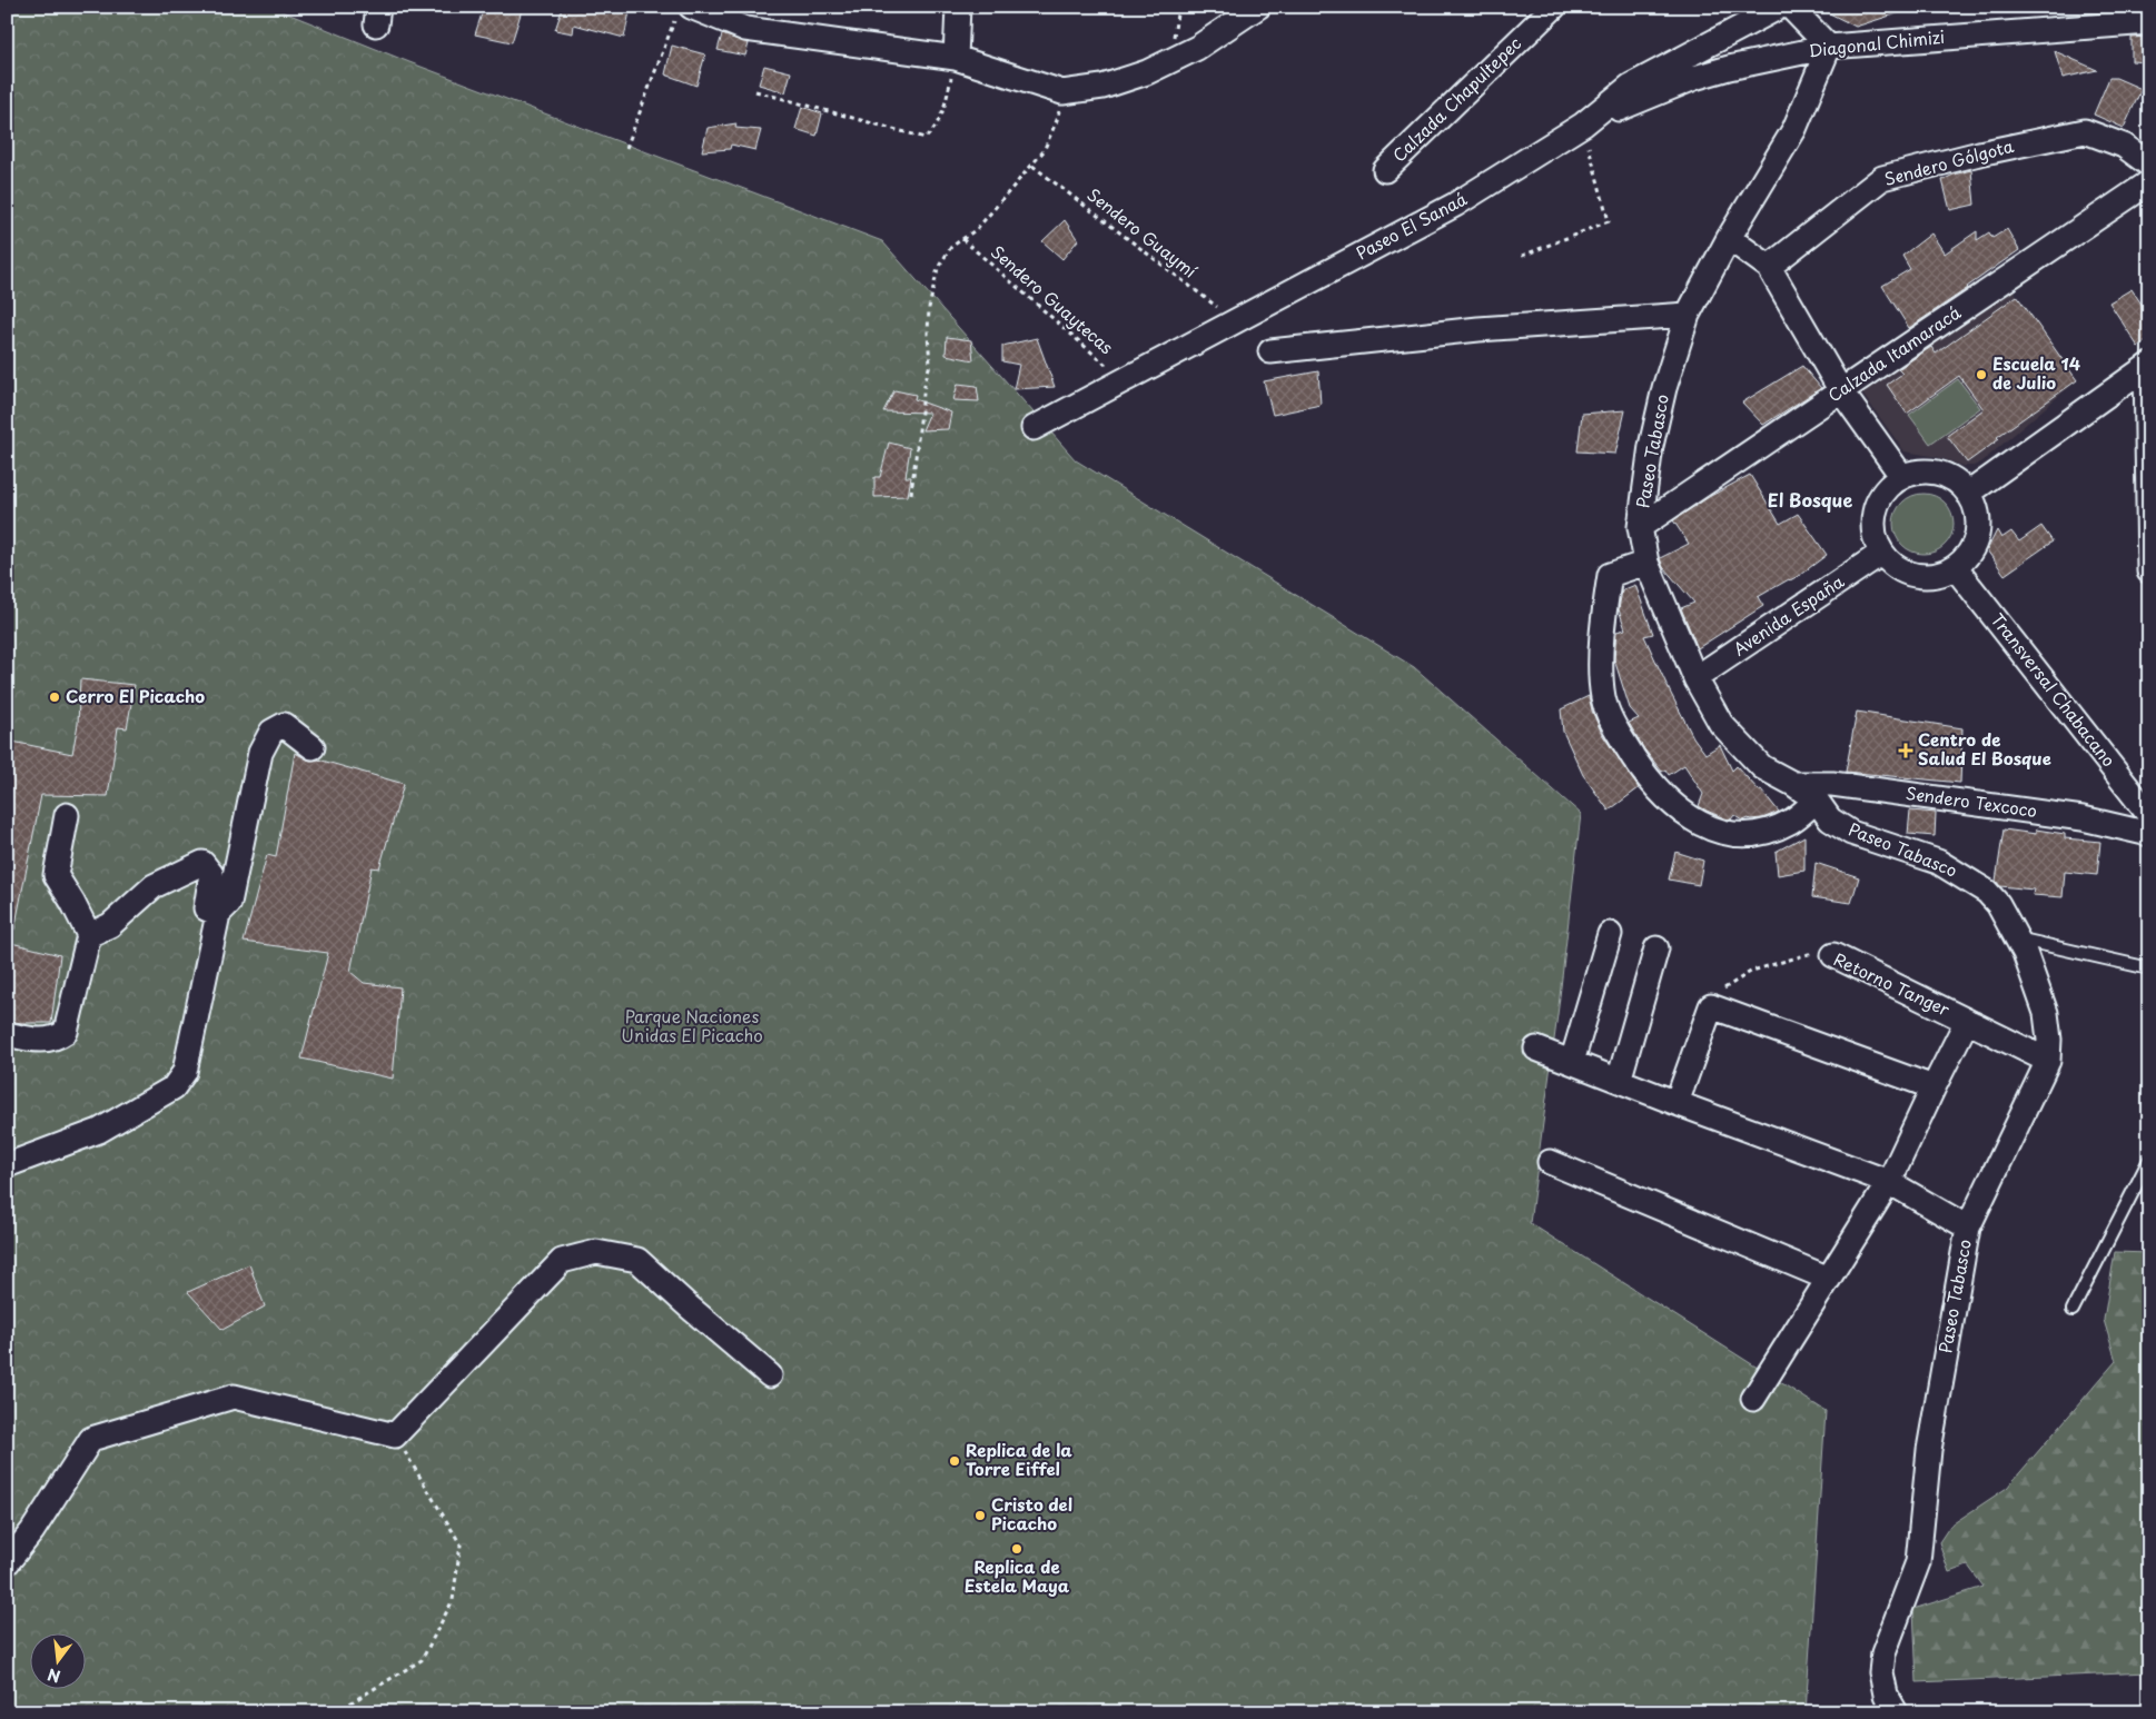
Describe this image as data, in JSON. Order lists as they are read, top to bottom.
{
  "streets": {
    "street": [
      "Diagonal Chimizi",
      "Calzada Chapultepec",
      "Sendero Gólgota",
      "Paseo El Sanaá",
      "Calzada Itamaracá",
      "Paseo Tabasco",
      "Avenida España",
      "Transversal Chabacano",
      "Sendero Texcoco",
      "Retorno Tanger"
    ],
    "path": ["Sendero Guaymí", "Sendero Guaytecas"]
  },
  "crossings": [
    ["Diagonal Chimizi", "Paseo El Sanaá"],
    ["Diagonal Chimizi", "Paseo Tabasco"],
    ["Paseo El Sanaá", "Sendero Guaymí"],
    ["Paseo El Sanaá", "Sendero Guaytecas"],
    ["Calzada Itamaracá", "Paseo Tabasco"],
    ["Paseo Tabasco", "Avenida España"],
    ["Paseo Tabasco", "Sendero Texcoco"],
    ["Paseo Tabasco", "Retorno Tanger"],
    ["Avenida España", "Transversal Chabacano"]
  ],
  "districts": ["El Bosque"],
  "parks": ["Parque Naciones Unidas El Picacho"],
  "places": {
    "other": [
      "Escuela 14 de Julio",
      "Cerro El Picacho",
      "Replica de la Torre Eiffel",
      "Cristo del Picacho",
      "Replica de Estela Maya"
    ],
    "health": ["Centro de Salud El Bosque"]
  },
  "north": "bottom"
}
